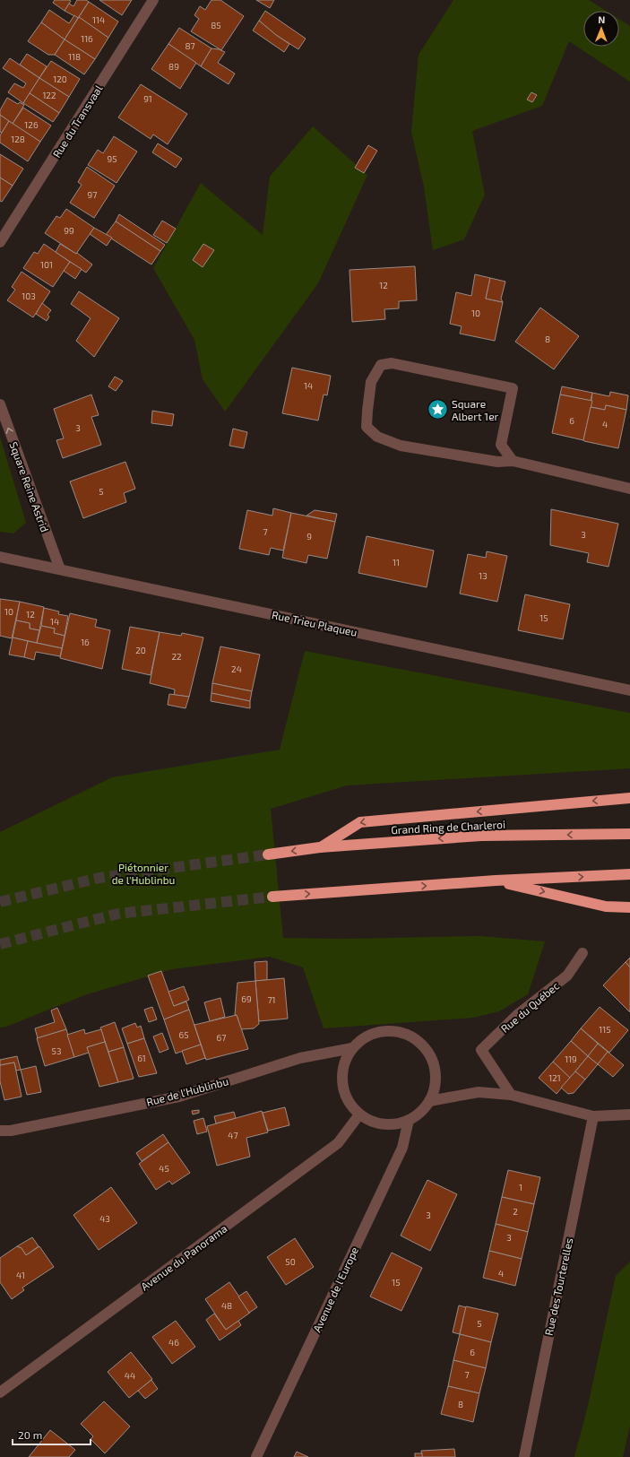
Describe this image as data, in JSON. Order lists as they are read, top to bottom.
{
  "streets": {
    "highway": ["Grand Ring de Charleroi"],
    "street": [
      "Rue du Transvaal",
      "Square Reine Astrid",
      "Rue Trieu Plaqueu",
      "Rue du Québec",
      "Rue de l'Hublinbu",
      "Avenue du Panorama",
      "Rue des Tourterelles",
      "Avenue de l'Europe"
    ]
  },
  "crossings": [
    ["Square Reine Astrid", "Rue Trieu Plaqueu"],
    ["Rue de l'Hublinbu", "Avenue du Panorama"],
    ["Rue de l'Hublinbu", "Avenue de l'Europe"],
    ["Avenue du Panorama", "Avenue de l'Europe"]
  ],
  "one_way": ["Square Reine Astrid"],
  "parks": ["Piétonnier de l'Hublinbu"],
  "places": {
    "place": ["Square Albert 1er"]
  },
  "house_numbers": [
    "114",
    "85",
    "116",
    "87",
    "118",
    "89",
    "120",
    "122",
    "91",
    "126",
    "128",
    "95",
    "97",
    "99",
    "101",
    "12",
    "103",
    "10",
    "8",
    "14",
    "6",
    "4",
    "3",
    "5",
    "7",
    "3",
    "9",
    "11",
    "13",
    "10",
    "12",
    "15",
    "14",
    "16",
    "20",
    "22",
    "24",
    "69",
    "71",
    "115",
    "65",
    "67",
    "53",
    "61",
    "119",
    "121",
    "47",
    "45",
    "1",
    "2",
    "3",
    "43",
    "3",
    "50",
    "4",
    "41",
    "15",
    "48",
    "5",
    "46",
    "6",
    "7",
    "44",
    "8"
  ],
  "scale_bar": "20 m",
  "north": "top"
}
